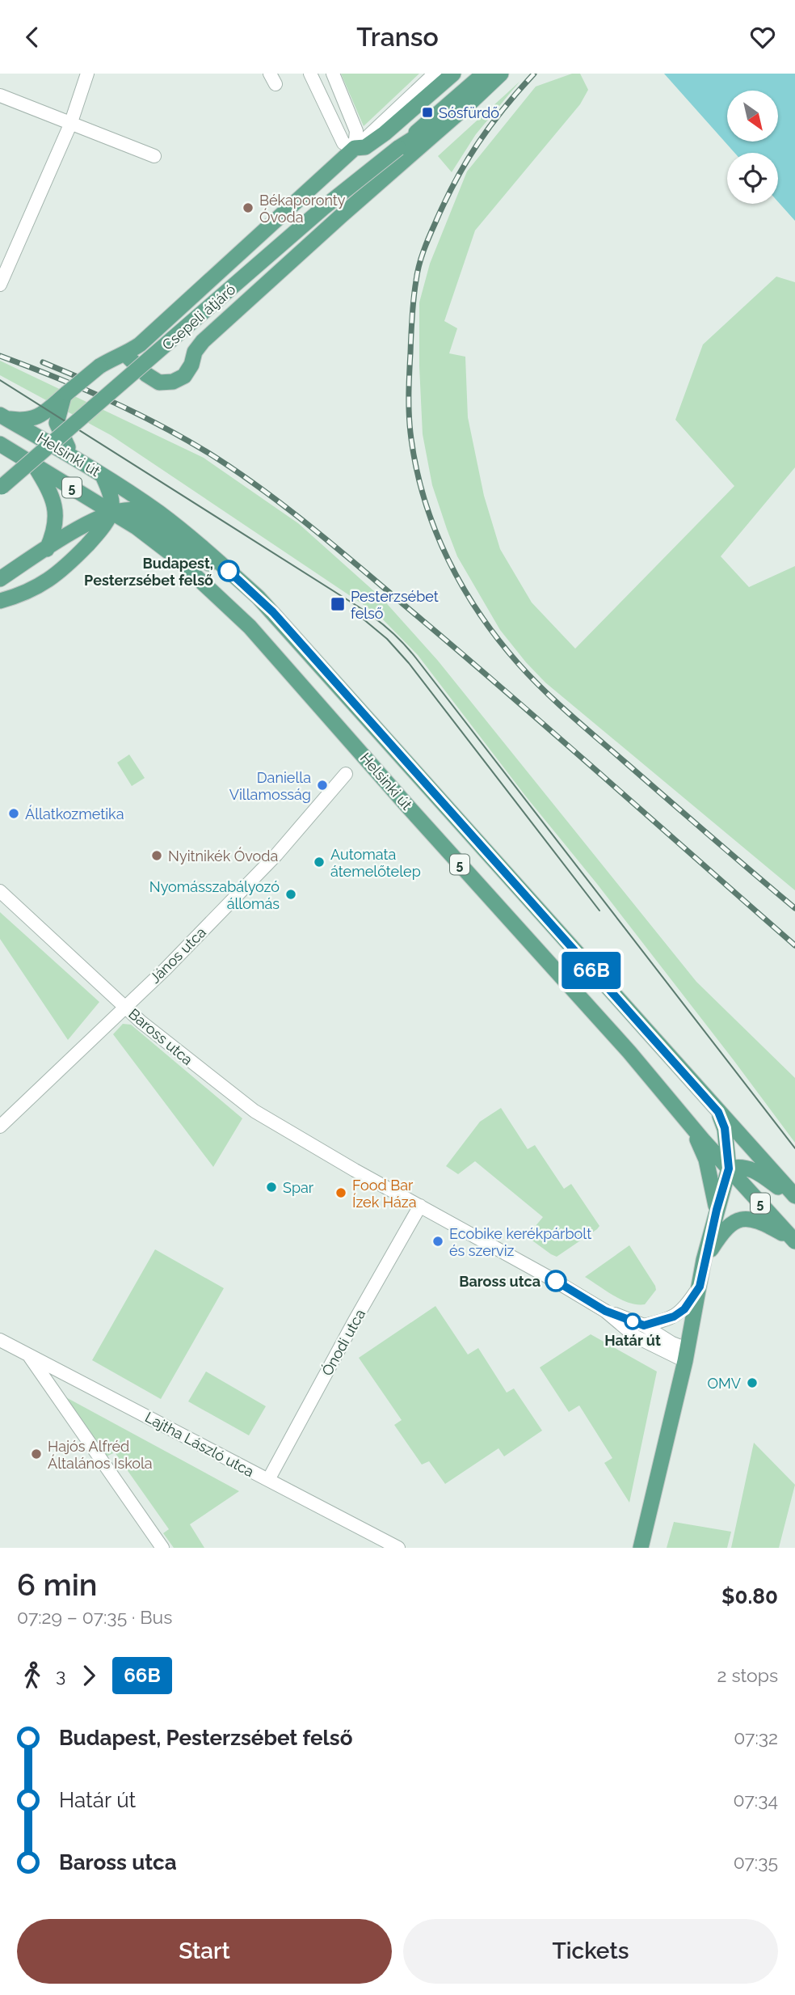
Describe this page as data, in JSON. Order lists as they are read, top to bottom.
{
  "streets": {
    "main road": ["Csepeli átjáró", "Helsinki út", "5"],
    "street": [
      "János utca",
      "Baross utca",
      "Ónodi utca",
      "Lajtha László utca"
    ]
  },
  "crossings": [
    ["Helsinki út", "5"],
    ["János utca", "Baross utca"],
    ["Baross utca", "Ónodi utca"],
    ["Ónodi utca", "Lajtha László utca"]
  ],
  "places": {
    "transit": ["Sósfürdő", "Pesterzsébet felső"],
    "other": [
      "Békaporonty Óvoda",
      "Budapest, Pesterzsébet felső",
      "Daniella Villamosság",
      "Állatkozmetika",
      "Nyitnikék Óvoda",
      "Automata átemelőtelep",
      "Nyomásszabályozó állomás",
      "Spar",
      "Food Bar Ízek Háza",
      "Ecobike kerékpárbolt és szerviz",
      "Baross utca",
      "Határ út",
      "OMV",
      "Hajós Alfréd Általános Iskola"
    ]
  },
  "lines": ["bus line 66B"],
  "north": "bottom right",
  "page": {
    "header": "Transo",
    "on_map": "66B",
    "heading": ["6 min", "07:29 – 07:35 · Bus", "$0.80"],
    "legs": ["3", "66B", "2 stops"],
    "list": [
      {
        "name": "Budapest, Pesterzsébet felső",
        "value": "07:32"
      },
      {
        "name": "Határ út",
        "value": "07:34"
      },
      {
        "name": "Baross utca",
        "value": "07:35"
      }
    ],
    "buttons": ["Start", "Tickets"]
  }
}
